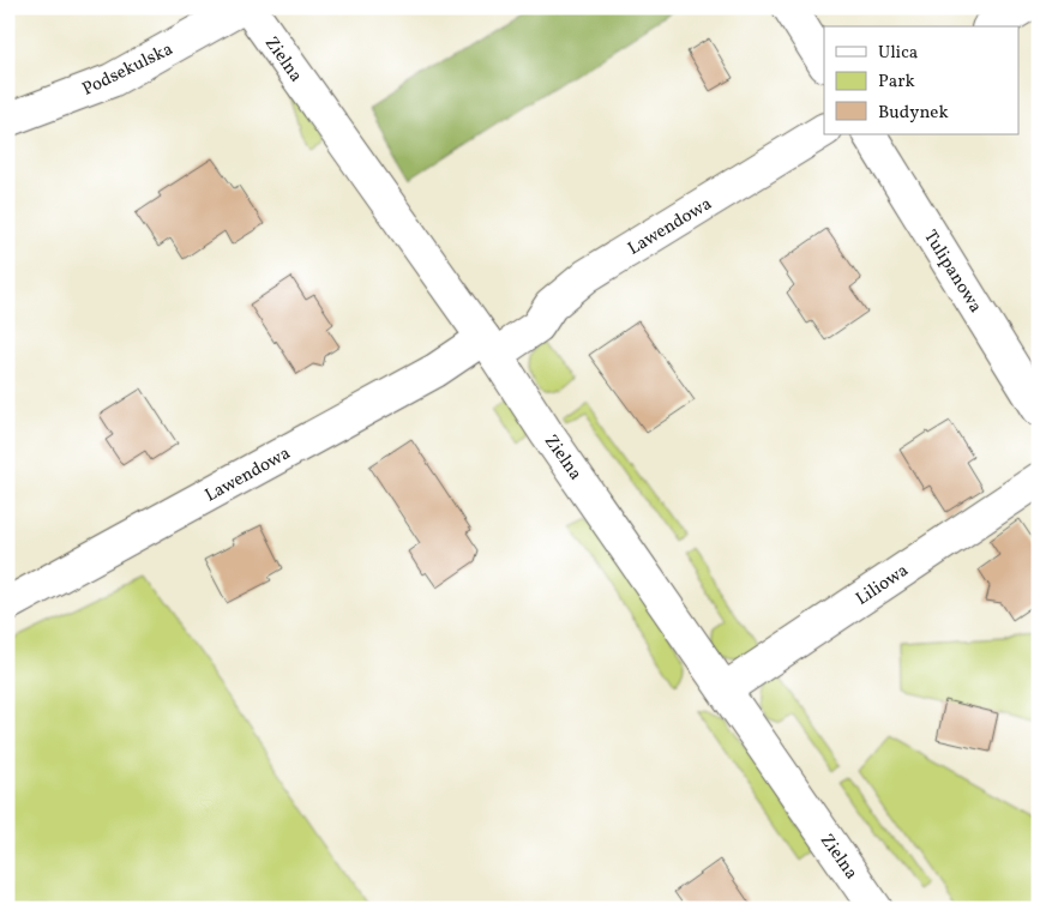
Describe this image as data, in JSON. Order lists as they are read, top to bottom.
{
  "streets": {
    "street": [
      "Zielna",
      "Podsekulska",
      "Lawendowa",
      "Tulipanowa",
      "Liliowa"
    ]
  },
  "crossings": [
    ["Zielna", "Lawendowa"],
    ["Zielna", "Liliowa"]
  ],
  "legend": ["Ulica", "Park", "Budynek"]
}
